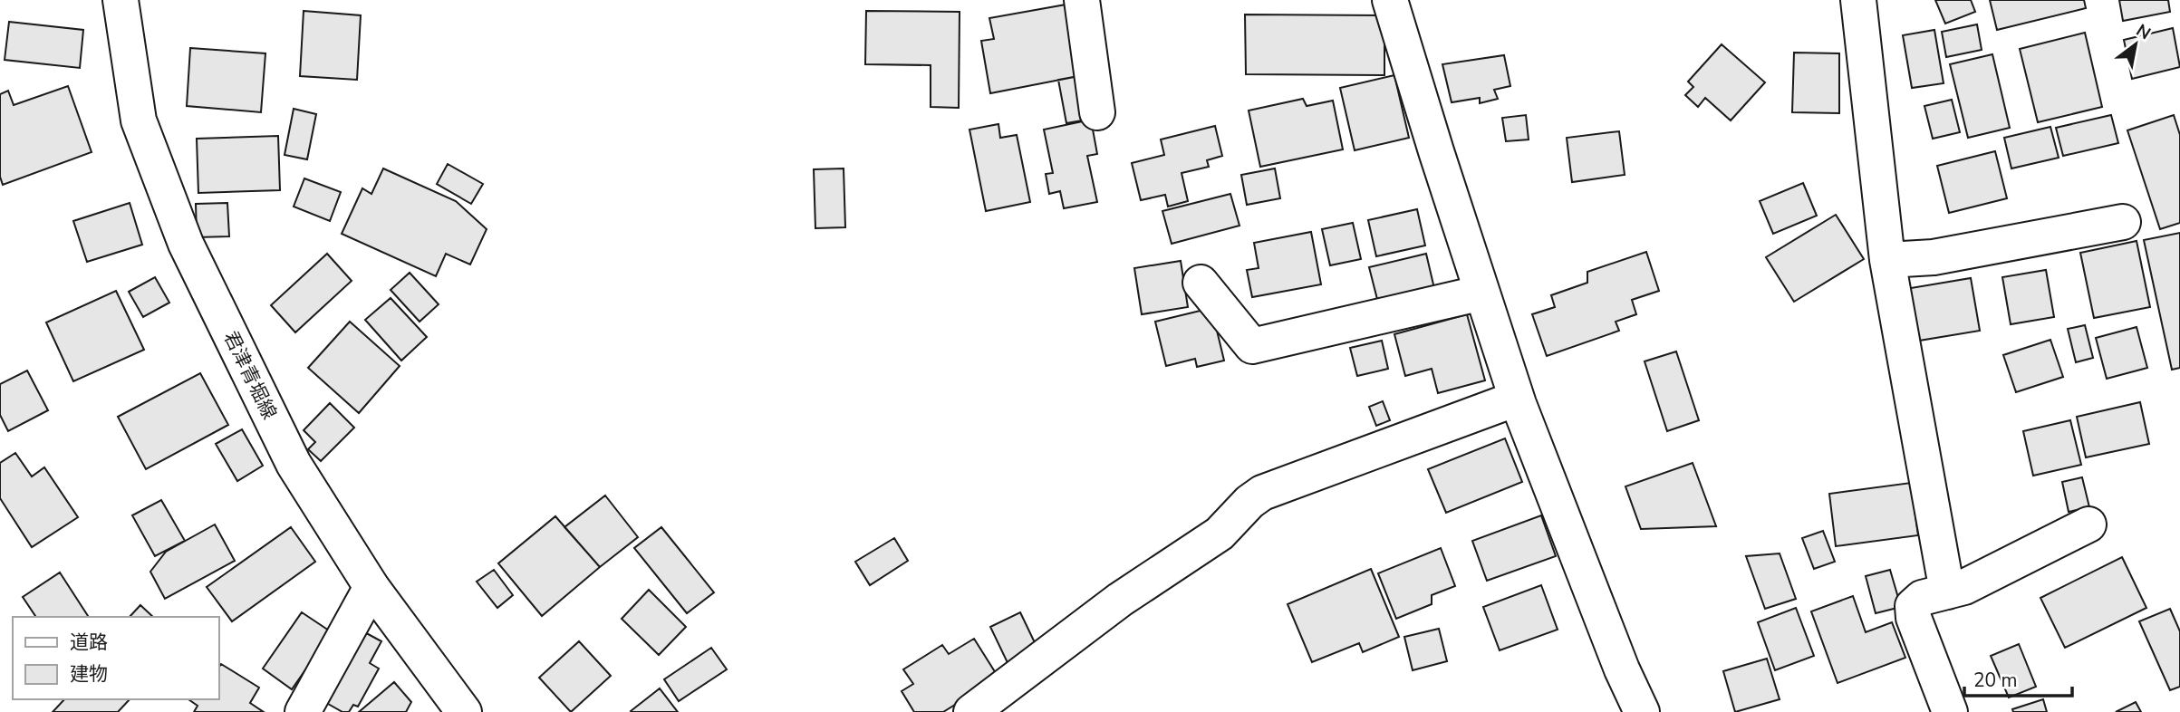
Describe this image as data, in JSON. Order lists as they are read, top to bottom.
{
  "streets": {
    "street": ["君津青堀線"]
  },
  "legend": ["道路", "建物"],
  "scale_bar": "20 m",
  "north": "top right"
}
